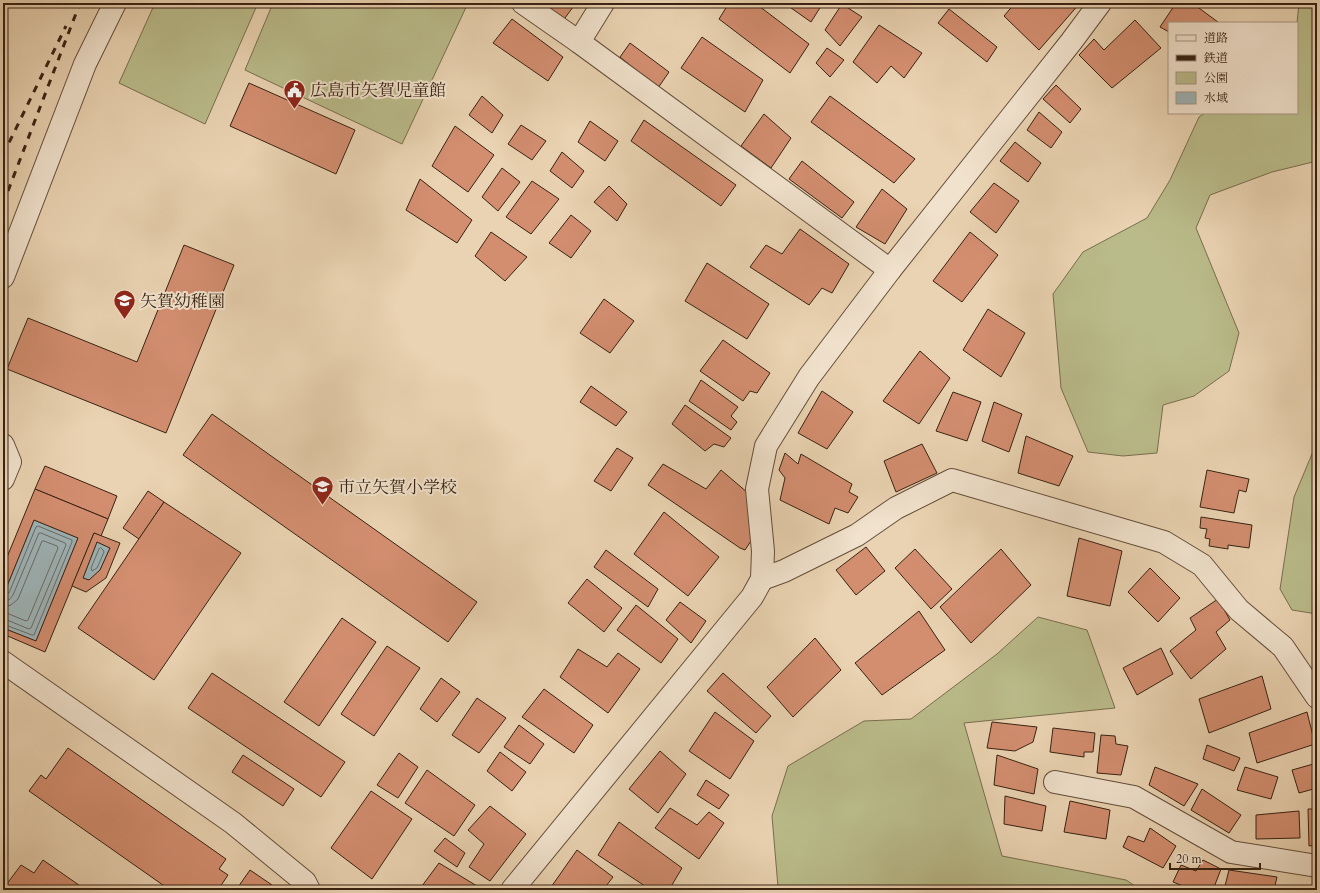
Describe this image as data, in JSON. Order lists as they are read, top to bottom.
{
  "places": {
    "public building": ["広島市矢賀児童館"],
    "school or university": ["矢賀幼稚園", "市立矢賀小学校"]
  },
  "legend": [
    "道路",
    "鉄道",
    "公園",
    "水域"
  ],
  "scale_bar": "20 m"
}
